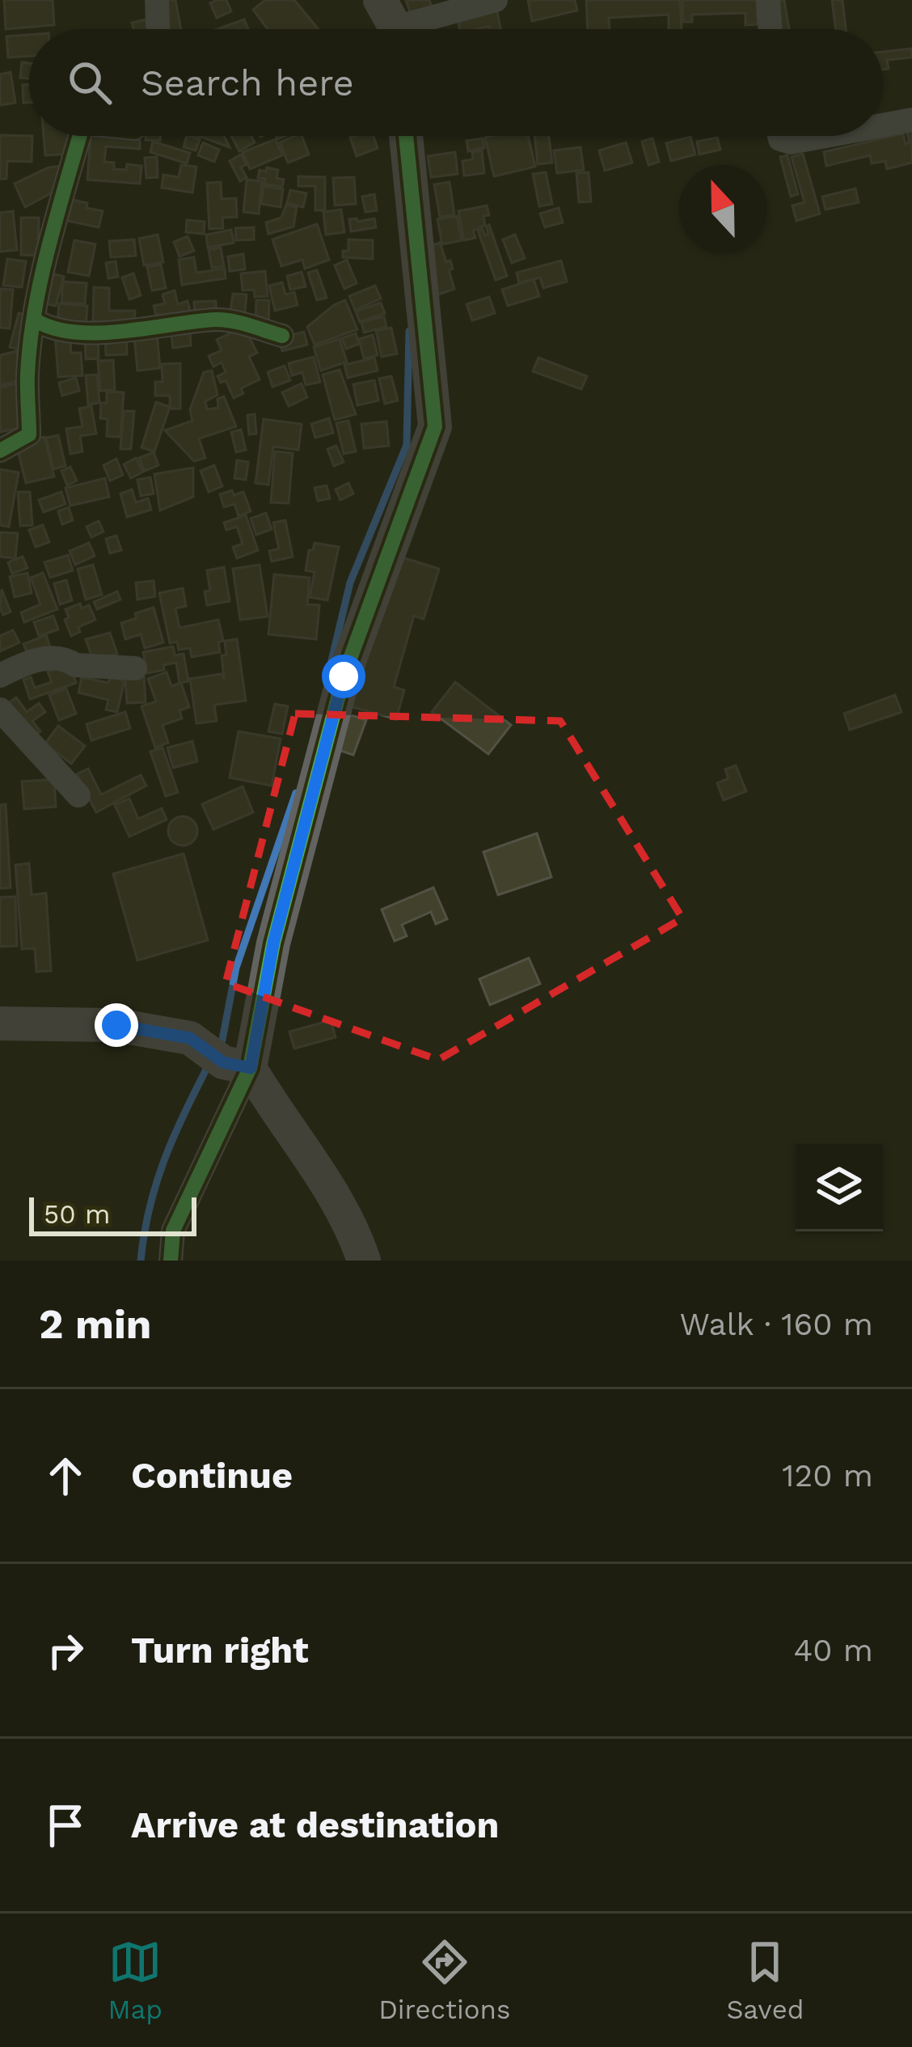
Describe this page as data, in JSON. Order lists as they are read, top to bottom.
{
  "scale_bar": "50 m",
  "north": "top",
  "page": {
    "search": "Search here",
    "scale": "50 m",
    "heading": ["2 min", "Walk · 160 m"],
    "list": [
      ["Continue", "120 m"],
      ["Turn right", "40 m"],
      "Arrive at destination"
    ],
    "nav": ["Map", "Directions", "Saved"]
  }
}
